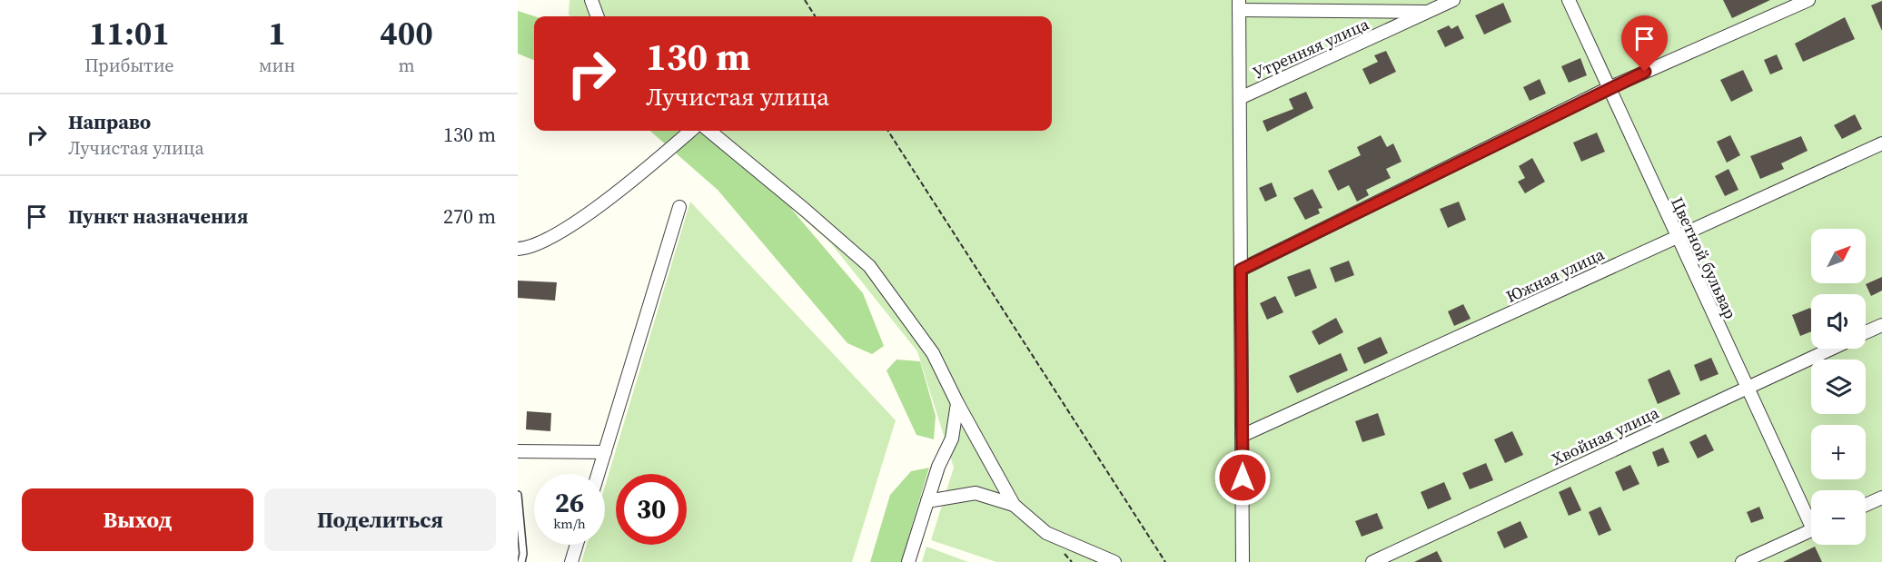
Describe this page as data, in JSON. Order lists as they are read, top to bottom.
{
  "streets": {
    "street": [
      "Утренняя улица",
      "Цветной бульвар",
      "Южная улица",
      "Хвойная улица"
    ]
  },
  "crossings": [
    ["Цветной бульвар", "Южная улица"],
    ["Цветной бульвар", "Хвойная улица"]
  ],
  "north": "top right",
  "page": {
    "eta": [
      "11:01",
      "Прибытие",
      "1",
      "мин",
      "400",
      "m"
    ],
    "turn": ["130 m", "Лучистая улица"],
    "list": [
      {
        "name": "Направо",
        "note": "Лучистая улица",
        "value": "130 m"
      },
      {
        "name": "Пункт назначения",
        "value": "270 m"
      }
    ],
    "map_buttons": ["+", "−"],
    "speed": "26 km/h",
    "limit": "30",
    "buttons": ["Выход", "Поделиться"]
  }
}
